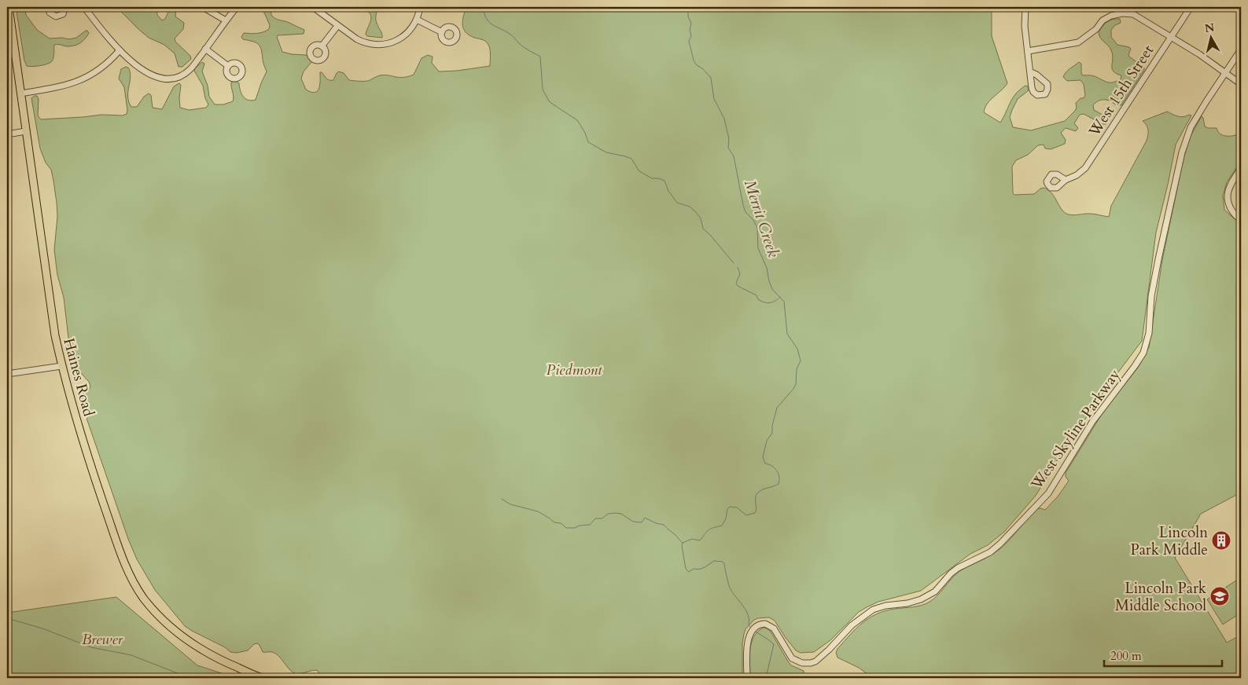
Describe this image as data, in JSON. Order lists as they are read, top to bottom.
{
  "streets": {
    "main road": ["Haines Road"],
    "street": ["West 15th Street", "West Skyline Parkway"]
  },
  "water": ["Merrit Creek"],
  "parks": ["Piedmont", "Brewer"],
  "places": {
    "building": ["Lincoln Park Middle"],
    "school or university": ["Lincoln Park Middle School"]
  },
  "scale_bar": "200 m",
  "north": "top"
}
